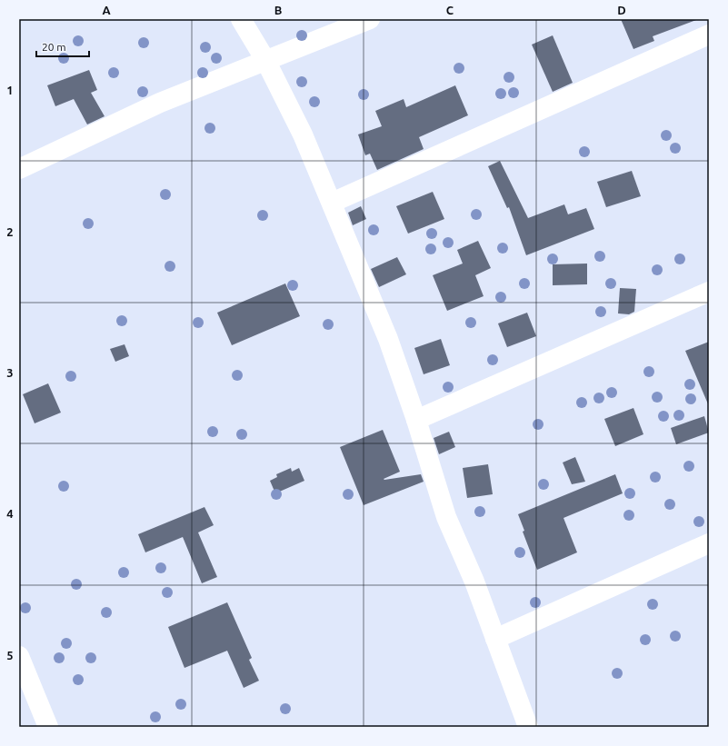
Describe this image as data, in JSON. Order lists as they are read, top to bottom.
{
  "scale_bar": "20 m",
  "grid": {
    "columns": [
      "A",
      "B",
      "C",
      "D"
    ],
    "rows": [
      "1",
      "2",
      "3",
      "4",
      "5"
    ]
  }
}
